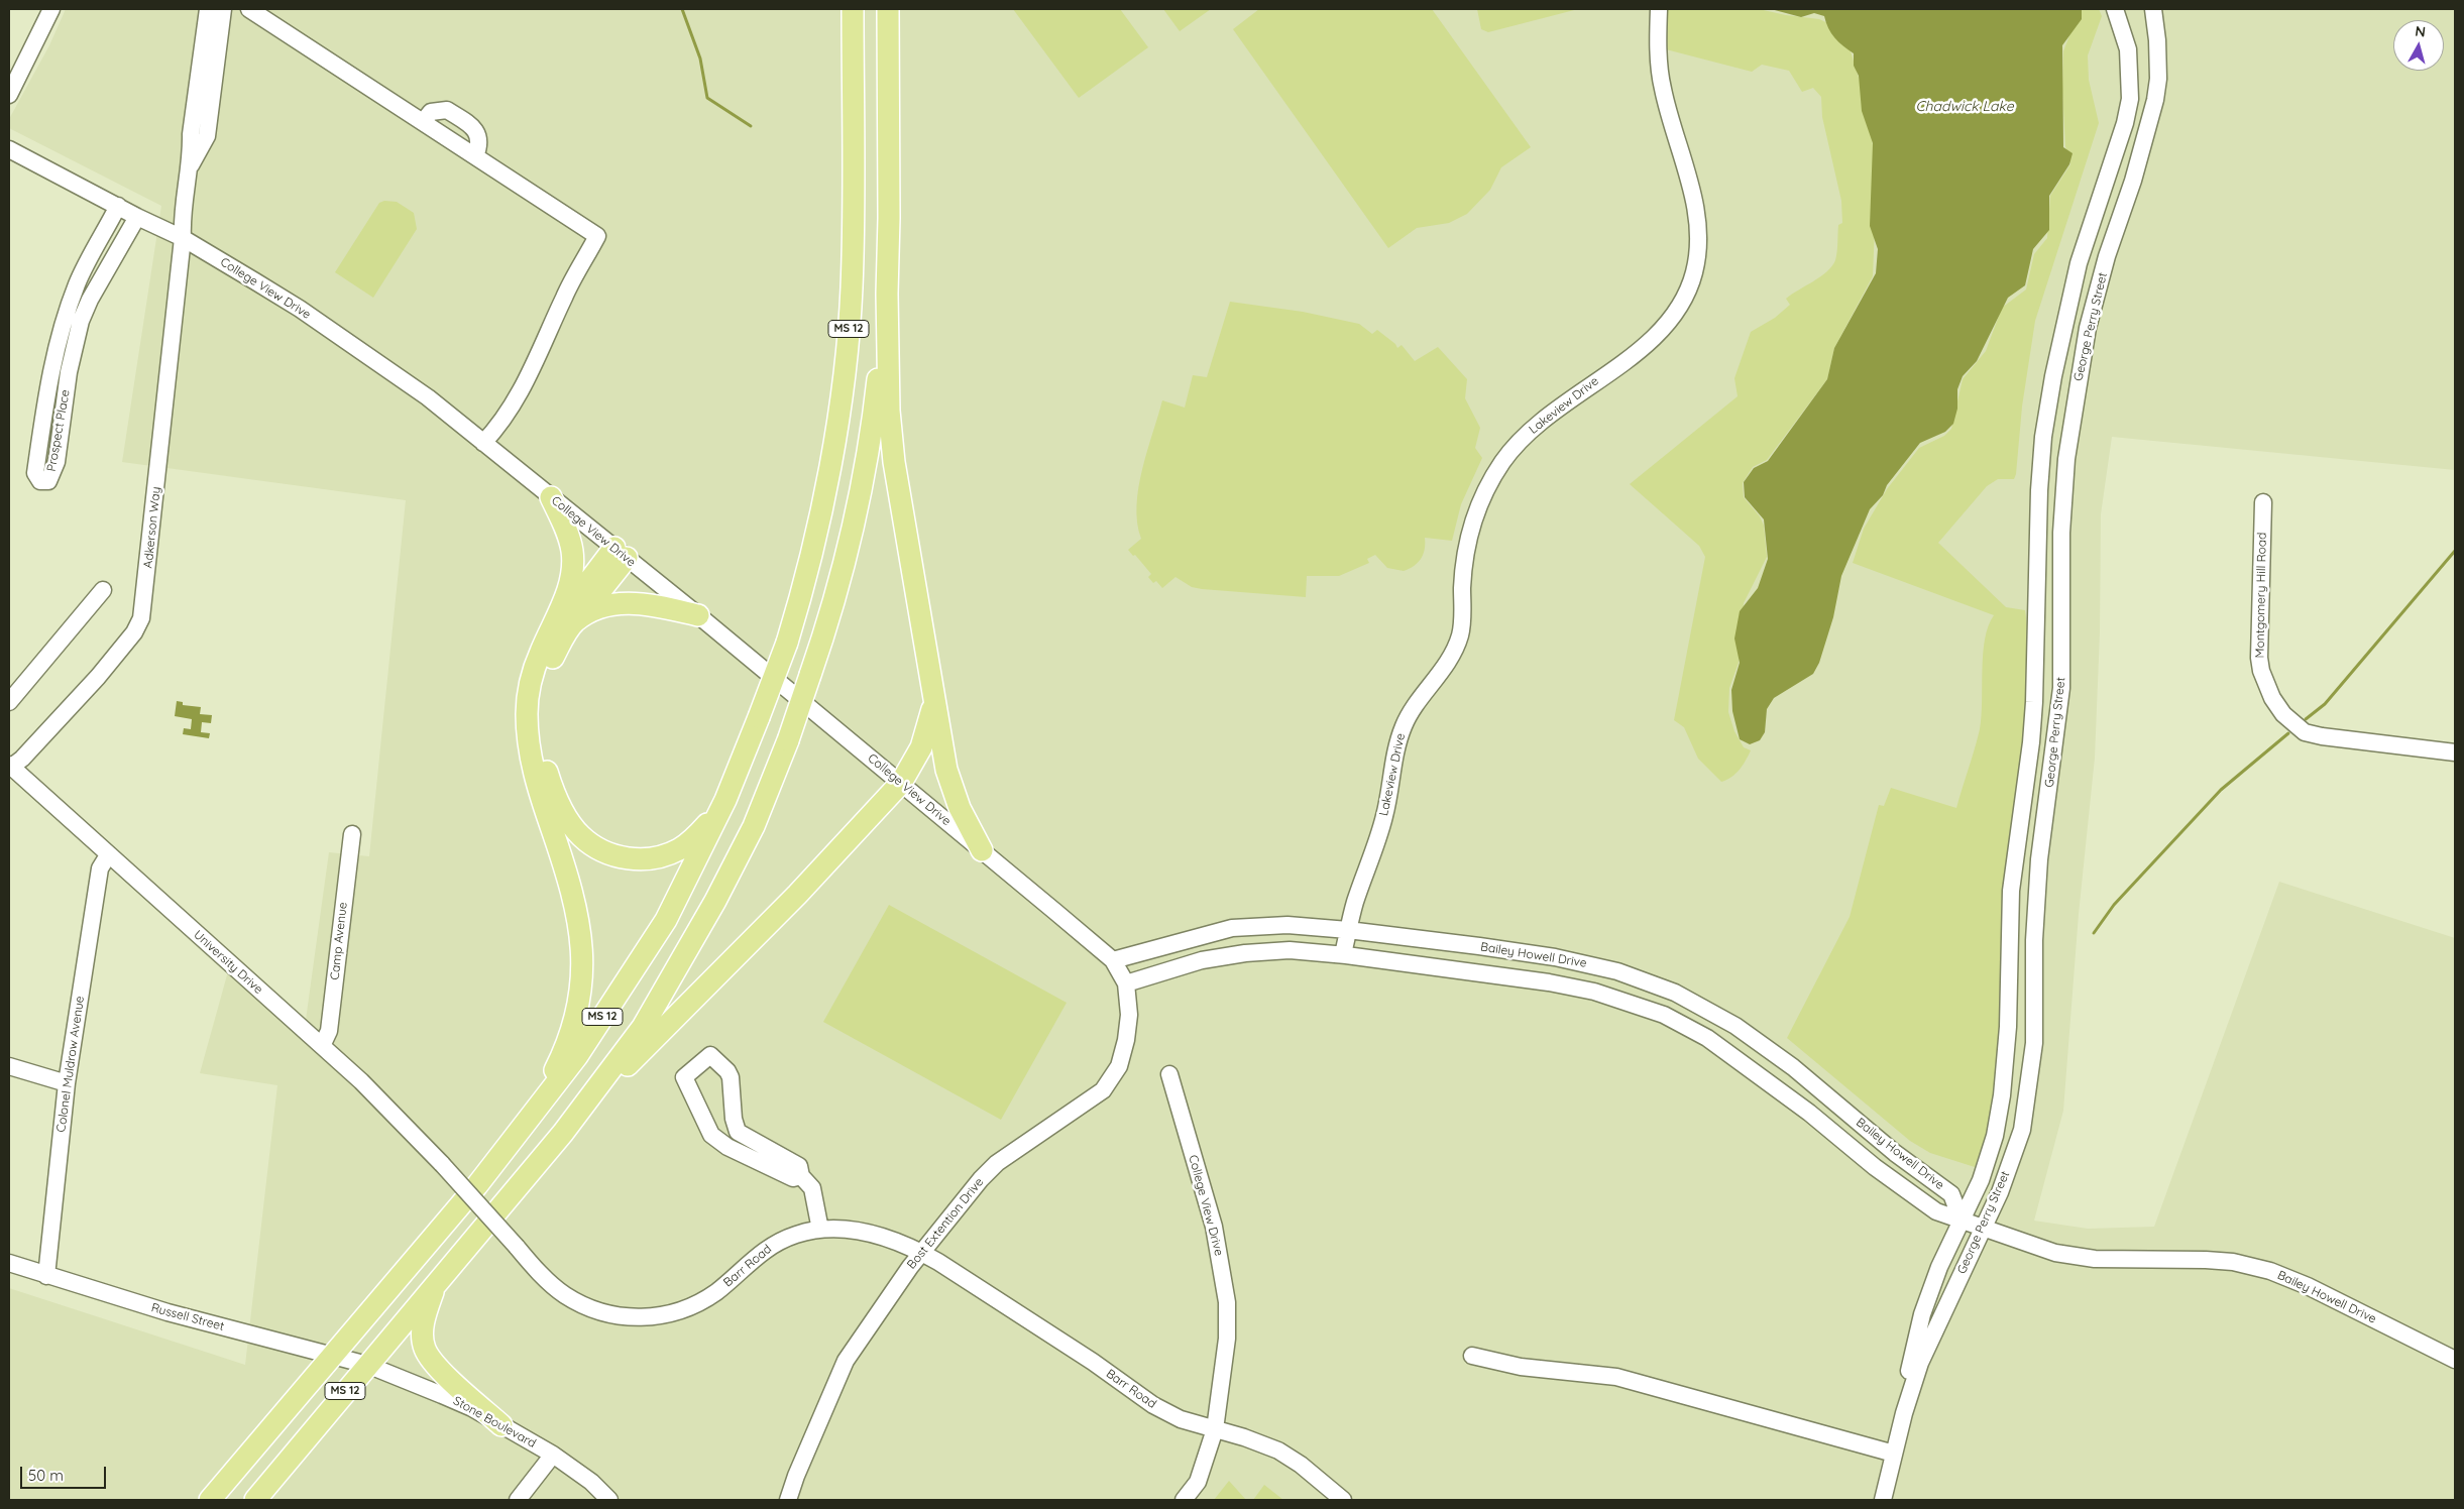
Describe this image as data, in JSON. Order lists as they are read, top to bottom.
{
  "streets": {
    "main road": ["MS 12"],
    "street": [
      "College View Drive",
      "George Perry Street",
      "Lakeview Drive",
      "Prospect Place",
      "Adkerson Way",
      "Montgomery Hill Road",
      "Camp Avenue",
      "Bailey Howell Drive",
      "University Drive",
      "Colonel Muldrow Avenue",
      "Bost Extention Drive",
      "Barr Road",
      "Russell Street",
      "Stone Boulevard"
    ]
  },
  "crossings": [
    ["College View Drive", "Prospect Place"],
    ["College View Drive", "Adkerson Way"],
    ["College View Drive", "Bailey Howell Drive"],
    ["College View Drive", "Bost Extention Drive"],
    ["College View Drive", "Barr Road"],
    ["George Perry Street", "Bailey Howell Drive"],
    ["MS 12", "Russell Street"],
    ["MS 12", "Stone Boulevard"],
    ["Lakeview Drive", "Bailey Howell Drive"],
    ["Adkerson Way", "University Drive"],
    ["Camp Avenue", "University Drive"],
    ["Bailey Howell Drive", "Bost Extention Drive"],
    ["University Drive", "Colonel Muldrow Avenue"],
    ["University Drive", "Barr Road"],
    ["Colonel Muldrow Avenue", "Russell Street"],
    ["Bost Extention Drive", "Barr Road"],
    ["Russell Street", "Stone Boulevard"]
  ],
  "water": ["Chadwick Lake"],
  "scale_bar": "50 m",
  "north": "top"
}
